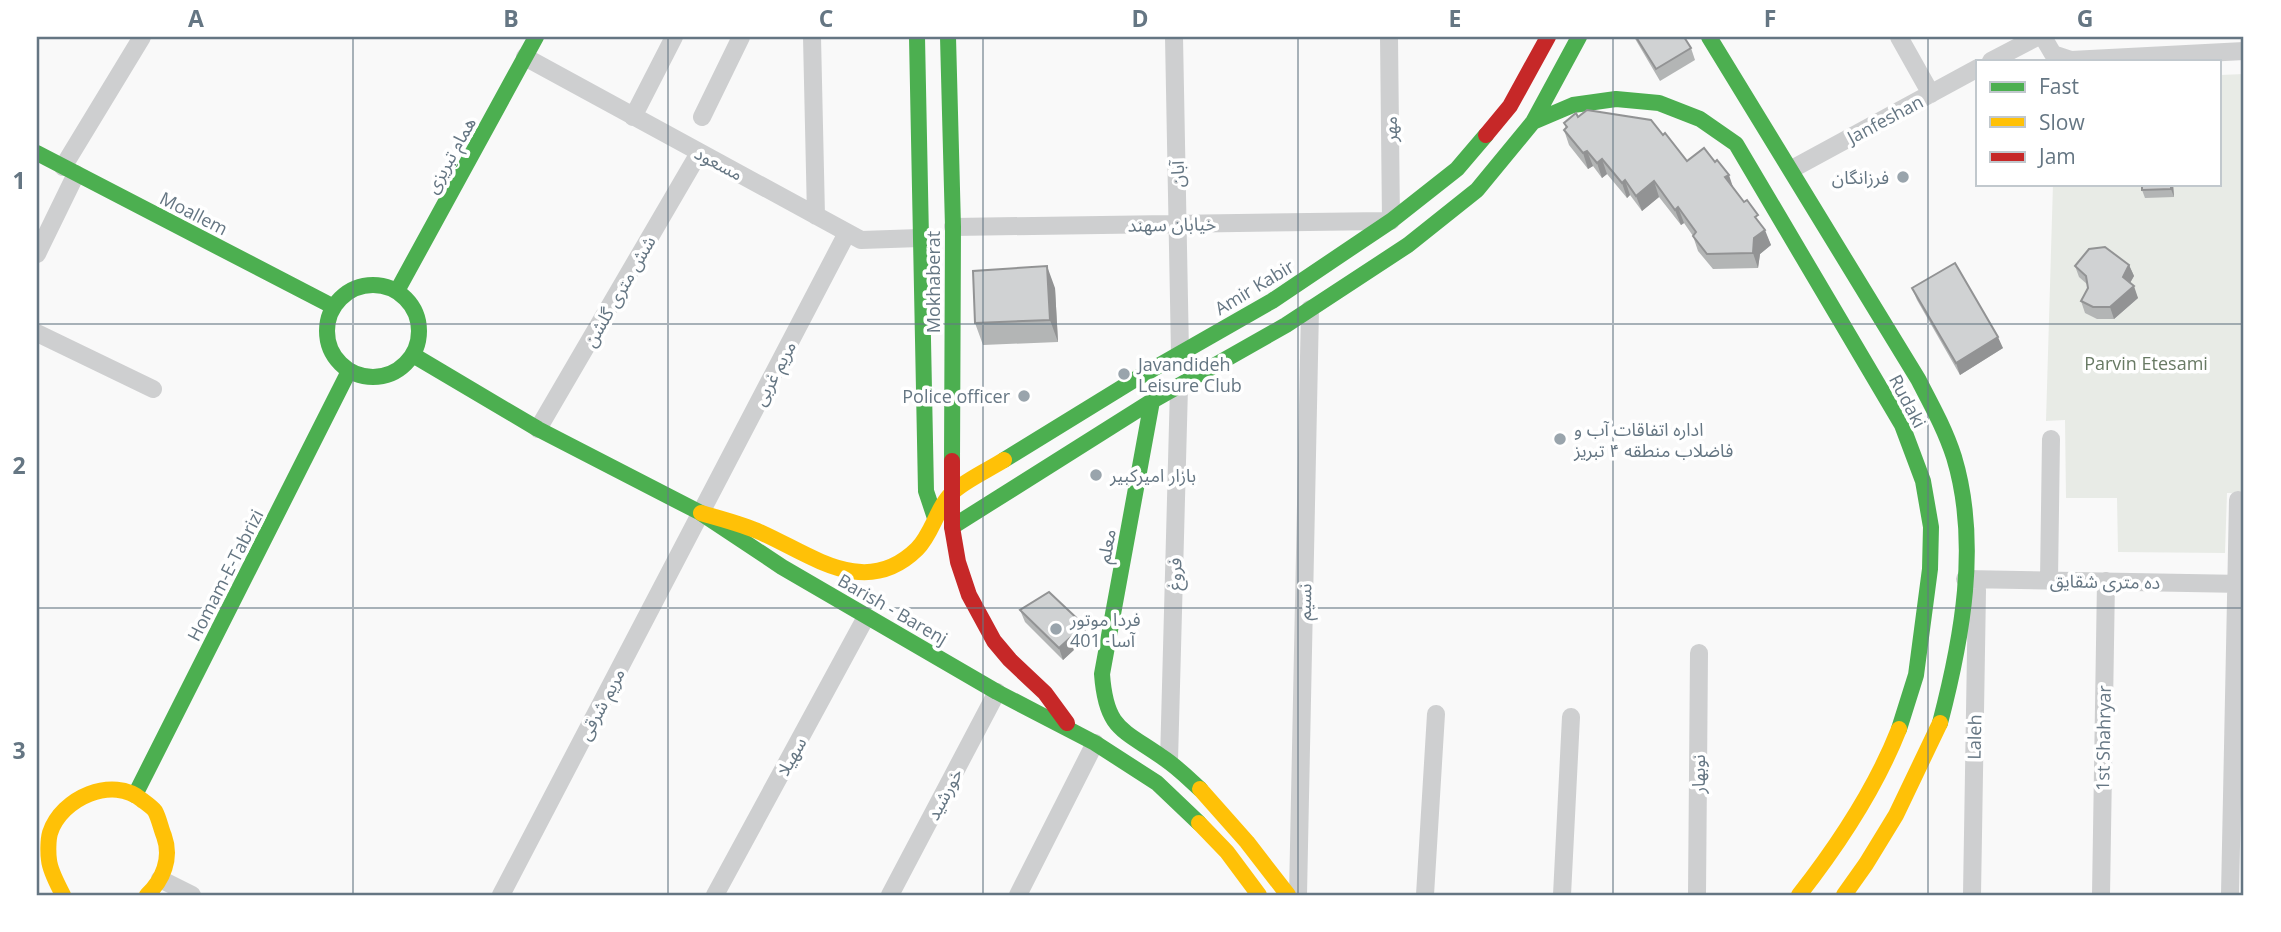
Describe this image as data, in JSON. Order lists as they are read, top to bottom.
{
  "streets": {
    "main road": [
      "همام تبریزی",
      "Moallem",
      "Mokhaberat",
      "Amir Kabir",
      "Rudaki",
      "معلم",
      "Homam-E-Tabrizi",
      "Barish - Barenj"
    ],
    "street": [
      "Janfeshan",
      "مهر",
      "مسعود",
      "آبان",
      "خیابان سهند",
      "شش متری گلشن",
      "مریم غربی",
      "فروغ",
      "ده متری شقایق",
      "نسیم",
      "مریم شرقی",
      "Laleh",
      "1st Shahryar",
      "سهیلا",
      "نوبهار",
      "خورشید"
    ]
  },
  "crossings": [
    ["Janfeshan", "Rudaki"],
    ["مهر", "خیابان سهند"],
    ["مهر", "Amir Kabir"],
    ["همام تبریزی", "مسعود"],
    ["همام تبریزی", "Moallem"],
    ["همام تبریزی", "Homam-E-Tabrizi"],
    ["مسعود", "Mokhaberat"],
    ["مسعود", "شش متری گلشن"],
    ["مسعود", "مریم غربی"],
    ["آبان", "خیابان سهند"],
    ["آبان", "Amir Kabir"],
    ["Moallem", "Homam-E-Tabrizi"],
    ["خیابان سهند", "Mokhaberat"],
    ["خیابان سهند", "Amir Kabir"],
    ["Mokhaberat", "Amir Kabir"],
    ["Mokhaberat", "Barish - Barenj"],
    ["Amir Kabir", "مریم غربی"],
    ["Amir Kabir", "Barish - Barenj"],
    ["Amir Kabir", "مریم شرقی"],
    ["مریم غربی", "Barish - Barenj"],
    ["مریم غربی", "مریم شرقی"],
    ["Rudaki", "ده متری شقایق"],
    ["Rudaki", "Laleh"],
    ["معلم", "فروغ"],
    ["ده متری شقایق", "Laleh"],
    ["ده متری شقایق", "1st Shahryar"],
    ["Barish - Barenj", "مریم شرقی"],
    ["Barish - Barenj", "سهیلا"],
    ["Barish - Barenj", "خورشید"]
  ],
  "parks": ["Parvin Etesami"],
  "places": [
    "فرزانگان",
    "Javandideh Leisure Club",
    "Police officer",
    "اداره اتفاقات آب و فاضلاب منطقه ۴ تبریز",
    "بازار امیرکبیر",
    "فردا موتور 401 -آسا"
  ],
  "legend": ["Fast", "Slow", "Jam"],
  "grid": {
    "columns": [
      "A",
      "B",
      "C",
      "D",
      "E",
      "F",
      "G"
    ],
    "rows": ["1", "2", "3"]
  }
}
